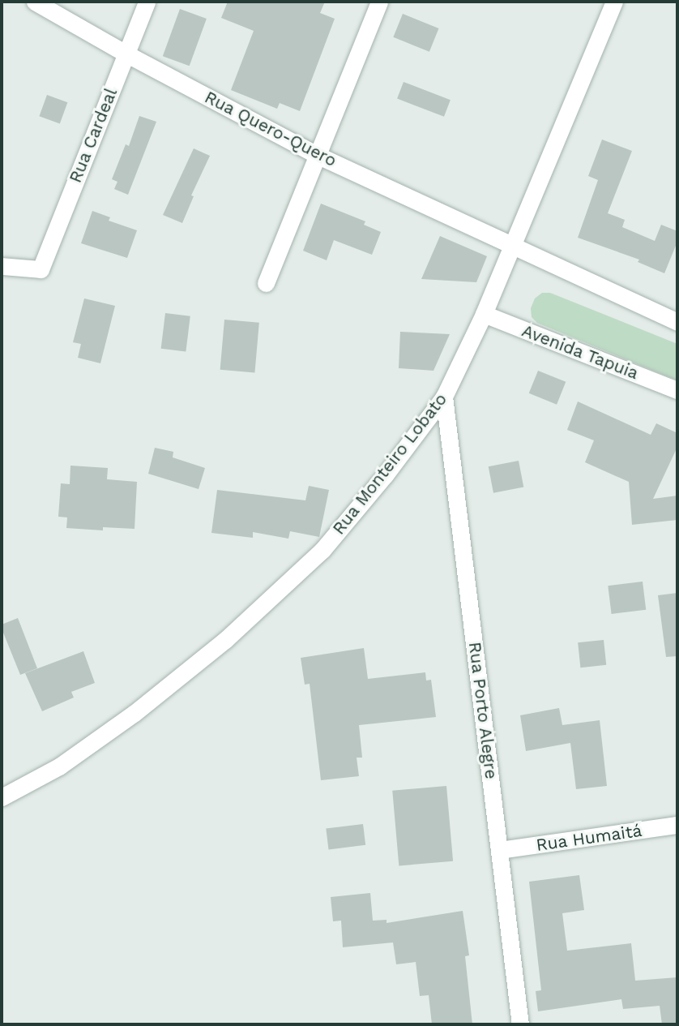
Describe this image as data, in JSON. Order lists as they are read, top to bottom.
{
  "streets": {
    "street": [
      "Rua Quero-Quero",
      "Rua Cardeal",
      "Avenida Tapuia",
      "Rua Monteiro Lobato",
      "Rua Porto Alegre",
      "Rua Humaitá"
    ]
  },
  "crossings": [
    ["Rua Quero-Quero", "Rua Cardeal"],
    ["Rua Quero-Quero", "Rua Monteiro Lobato"],
    ["Avenida Tapuia", "Rua Monteiro Lobato"],
    ["Rua Monteiro Lobato", "Rua Porto Alegre"],
    ["Rua Porto Alegre", "Rua Humaitá"]
  ]
}
